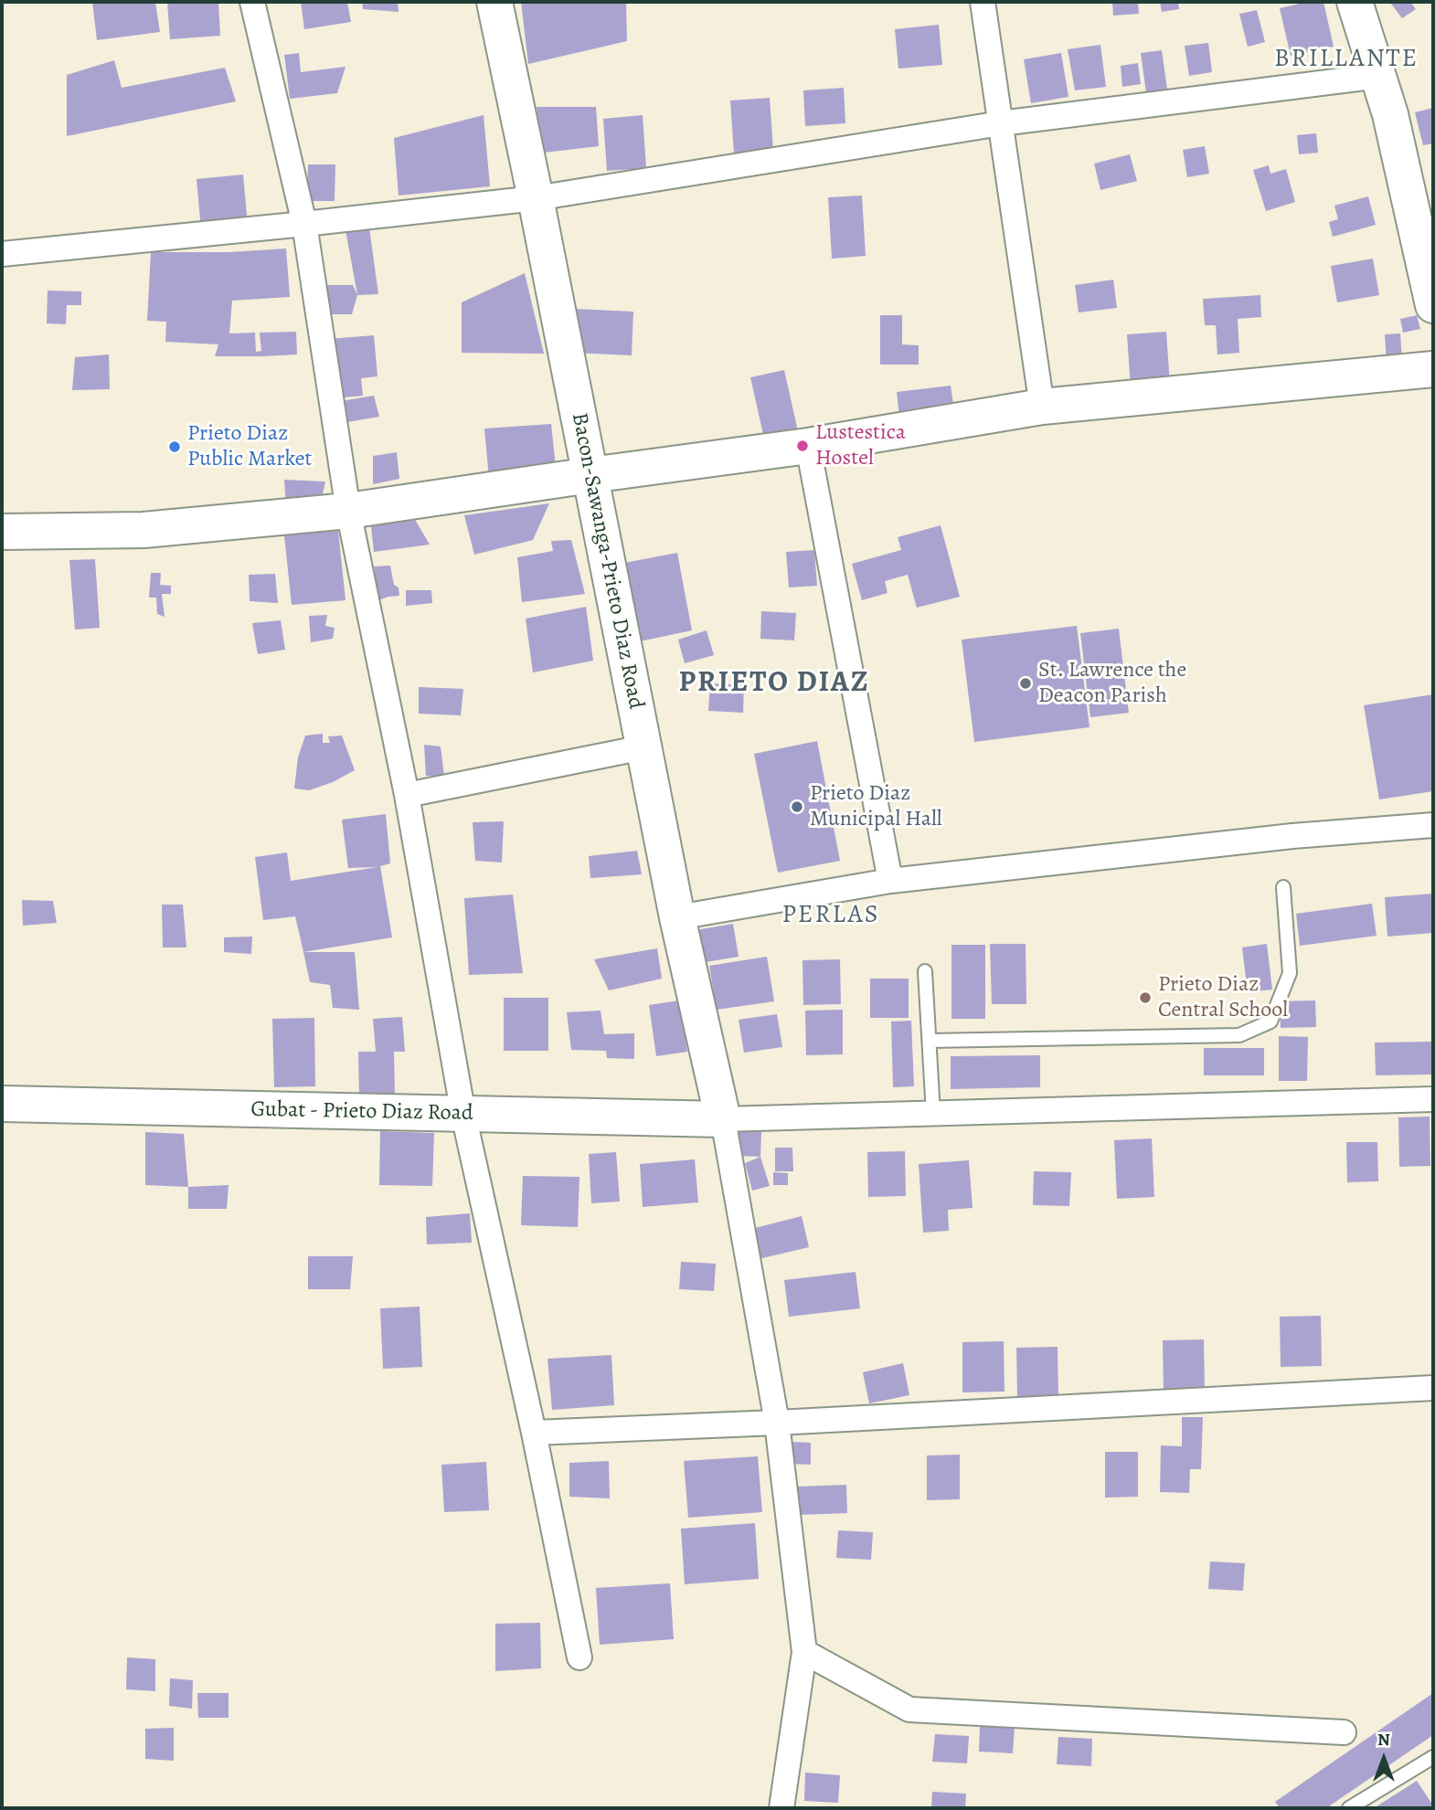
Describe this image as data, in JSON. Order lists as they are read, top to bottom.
{
  "streets": {
    "main road": ["Bacon-Sawanga-Prieto Diaz Road", "Gubat - Prieto Diaz Road"]
  },
  "crossings": [
    ["Bacon-Sawanga-Prieto Diaz Road", "Gubat - Prieto Diaz Road"]
  ],
  "districts": ["BRILLANTE", "PRIETO DIAZ", "PERLAS"],
  "places": [
    "Lustestica Hostel",
    "Prieto Diaz Public Market",
    "St. Lawrence the Deacon Parish",
    "Prieto Diaz Municipal Hall",
    "Prieto Diaz Central School"
  ],
  "north": "top"
}
